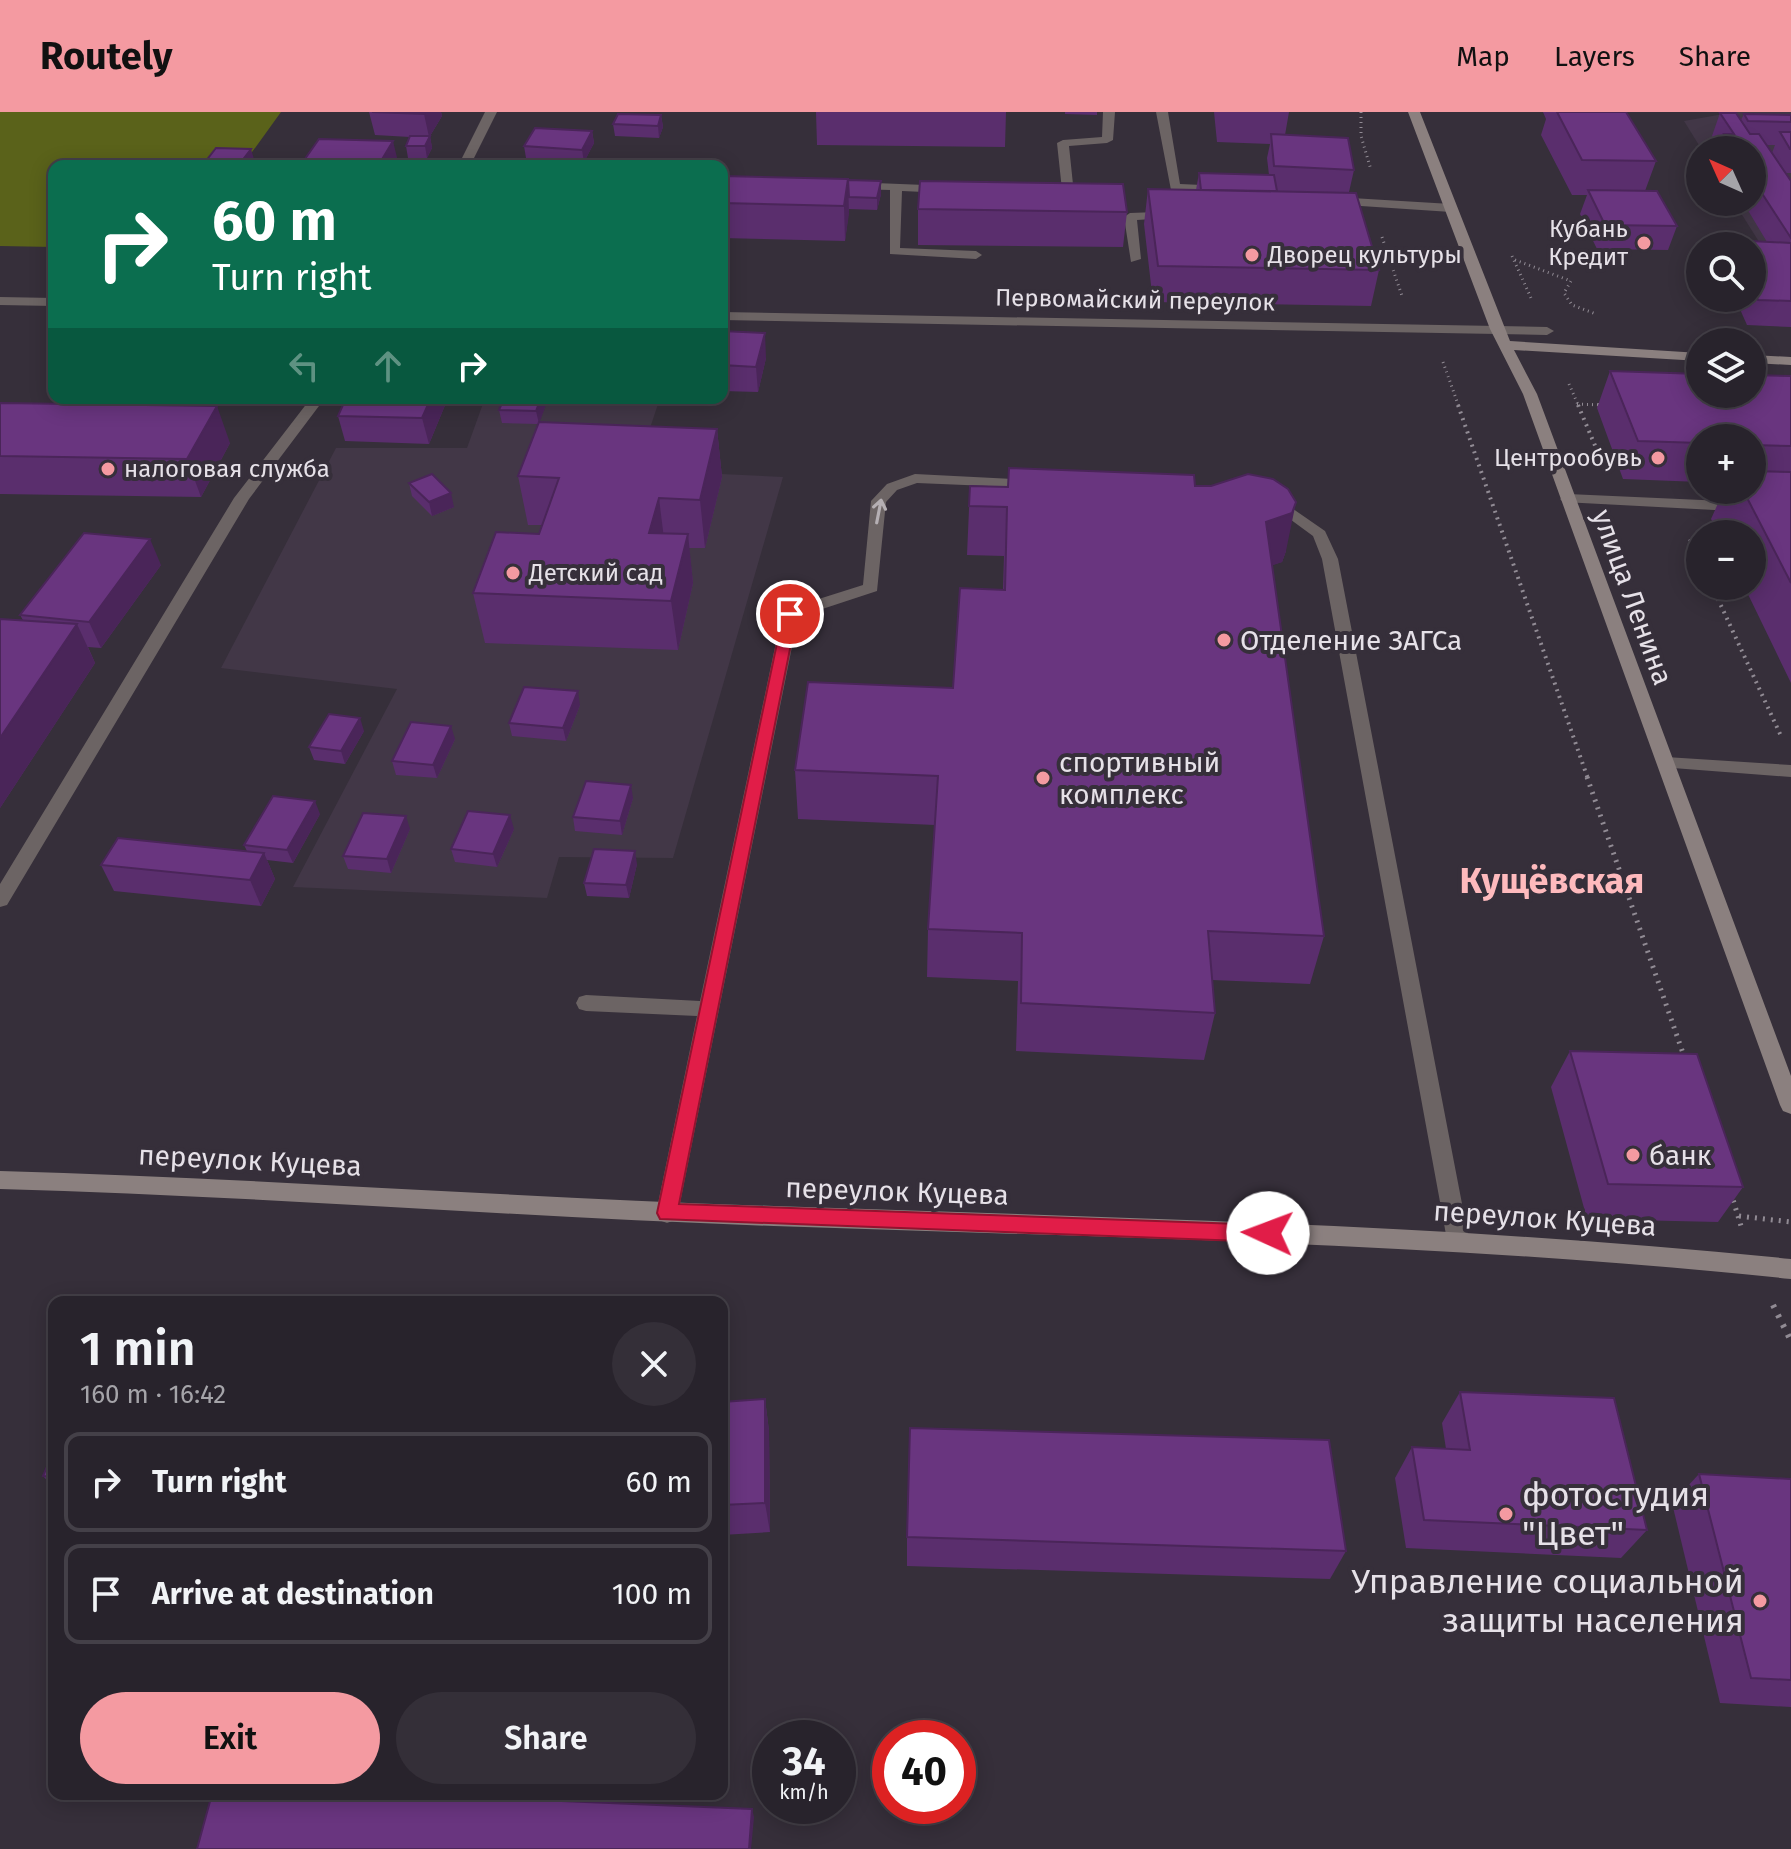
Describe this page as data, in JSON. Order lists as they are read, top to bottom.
{
  "streets": {
    "street": ["Первомайский переулок", "улица Ленина", "переулок Куцева"]
  },
  "crossings": [
    ["Первомайский переулок", "улица Ленина"]
  ],
  "districts": ["Кущёвская"],
  "places": [
    "Кубань Кредит",
    "Дворец культуры",
    "Центрообувь",
    "налоговая служба",
    "Детский сад",
    "Отделение ЗАГСа",
    "спортивный комплекс",
    "банк",
    "фотостудия \"Цвет\"",
    "Управление социальной защиты населения"
  ],
  "north": "top left",
  "page": {
    "header": "Routely",
    "nav": ["Map", "Layers", "Share"],
    "map_buttons": ["+", "−"],
    "turn": ["60 m", "Turn right"],
    "heading": ["1 min", "160 m · 16:42"],
    "list": [
      {
        "name": "Turn right",
        "value": "60 m"
      },
      {
        "name": "Arrive at destination",
        "value": "100 m"
      }
    ],
    "buttons": ["Exit", "Share"],
    "speed": "34 km/h",
    "limit": "40"
  }
}
